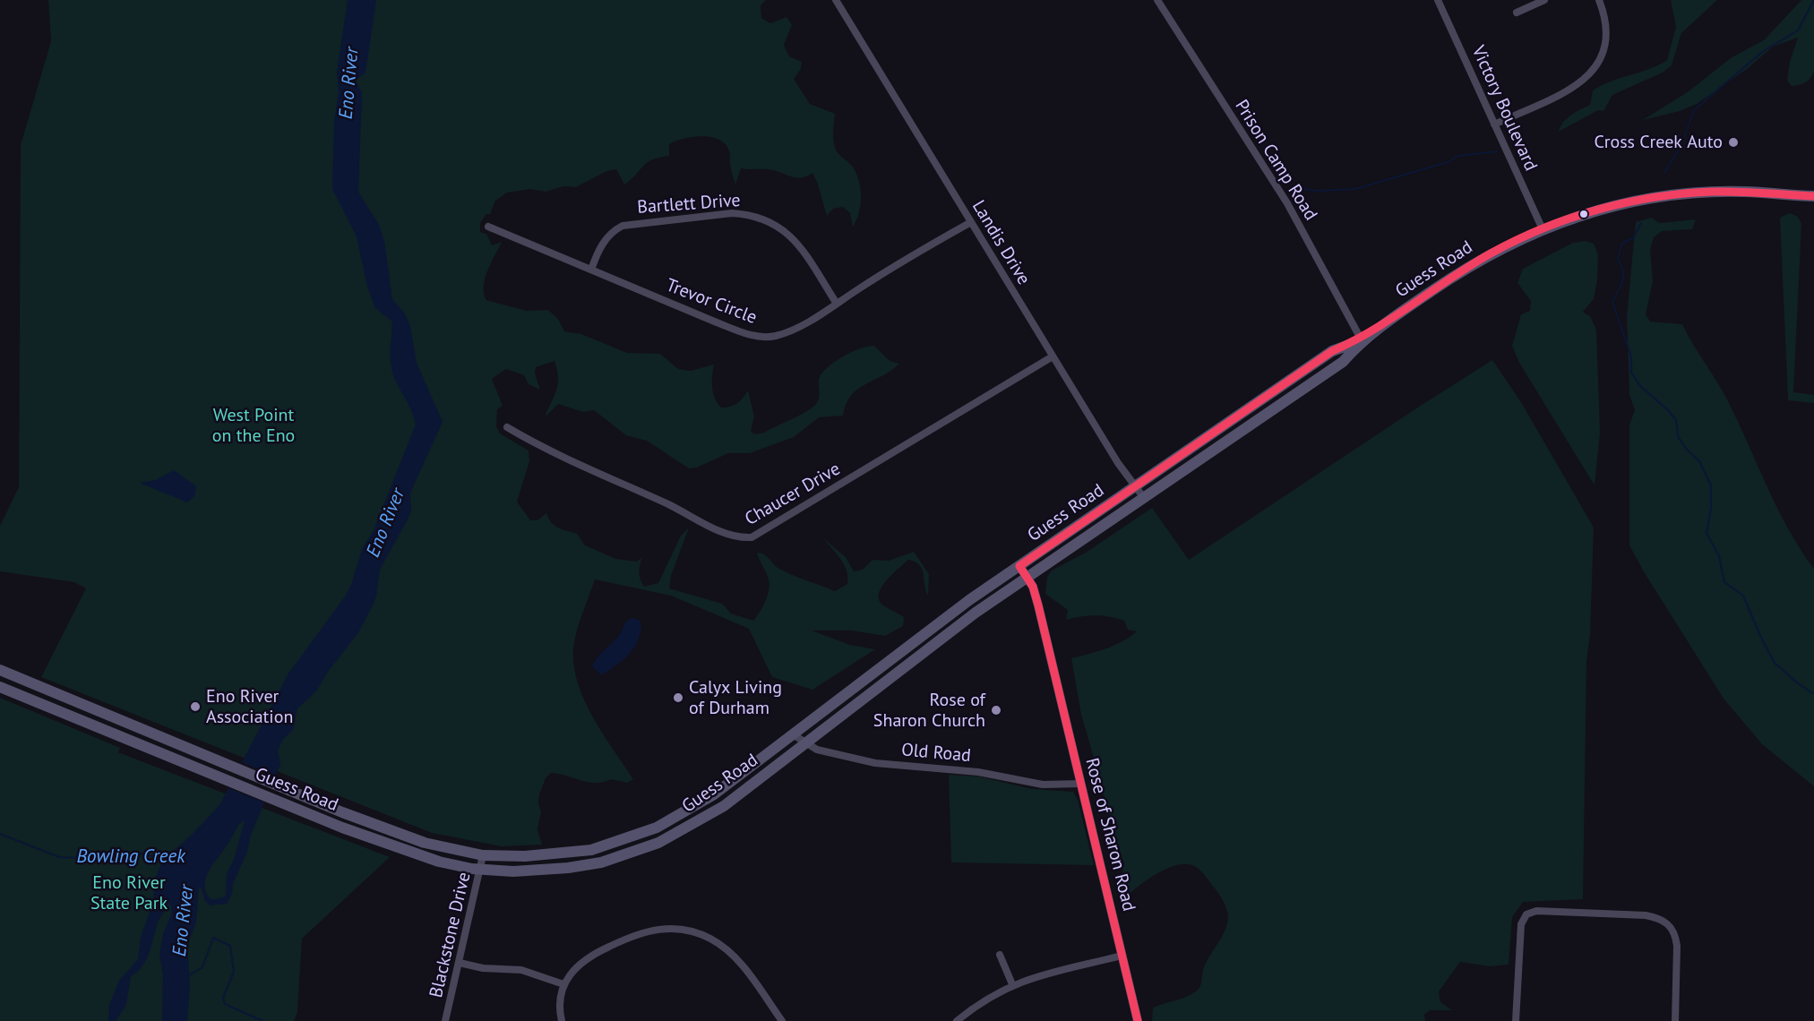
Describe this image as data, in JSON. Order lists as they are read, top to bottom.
{
  "streets": {
    "main road": ["Guess Road"],
    "street": [
      "Victory Boulevard",
      "Prison Camp Road",
      "Bartlett Drive",
      "Landis Drive",
      "Trevor Circle",
      "Chaucer Drive",
      "Old Road",
      "Rose of Sharon Road",
      "Blackstone Drive"
    ]
  },
  "crossings": [
    ["Victory Boulevard", "Guess Road"],
    ["Prison Camp Road", "Guess Road"],
    ["Bartlett Drive", "Trevor Circle"],
    ["Landis Drive", "Guess Road"],
    ["Landis Drive", "Trevor Circle"],
    ["Landis Drive", "Chaucer Drive"],
    ["Guess Road", "Old Road"],
    ["Guess Road", "Rose of Sharon Road"],
    ["Guess Road", "Blackstone Drive"],
    ["Old Road", "Rose of Sharon Road"]
  ],
  "water": ["Eno River", "Bowling Creek"],
  "parks": ["West Point on the Eno", "Eno River State Park"],
  "places": [
    "Cross Creek Auto",
    "Calyx Living of Durham",
    "Eno River Association",
    "Rose of Sharon Church"
  ]
}
